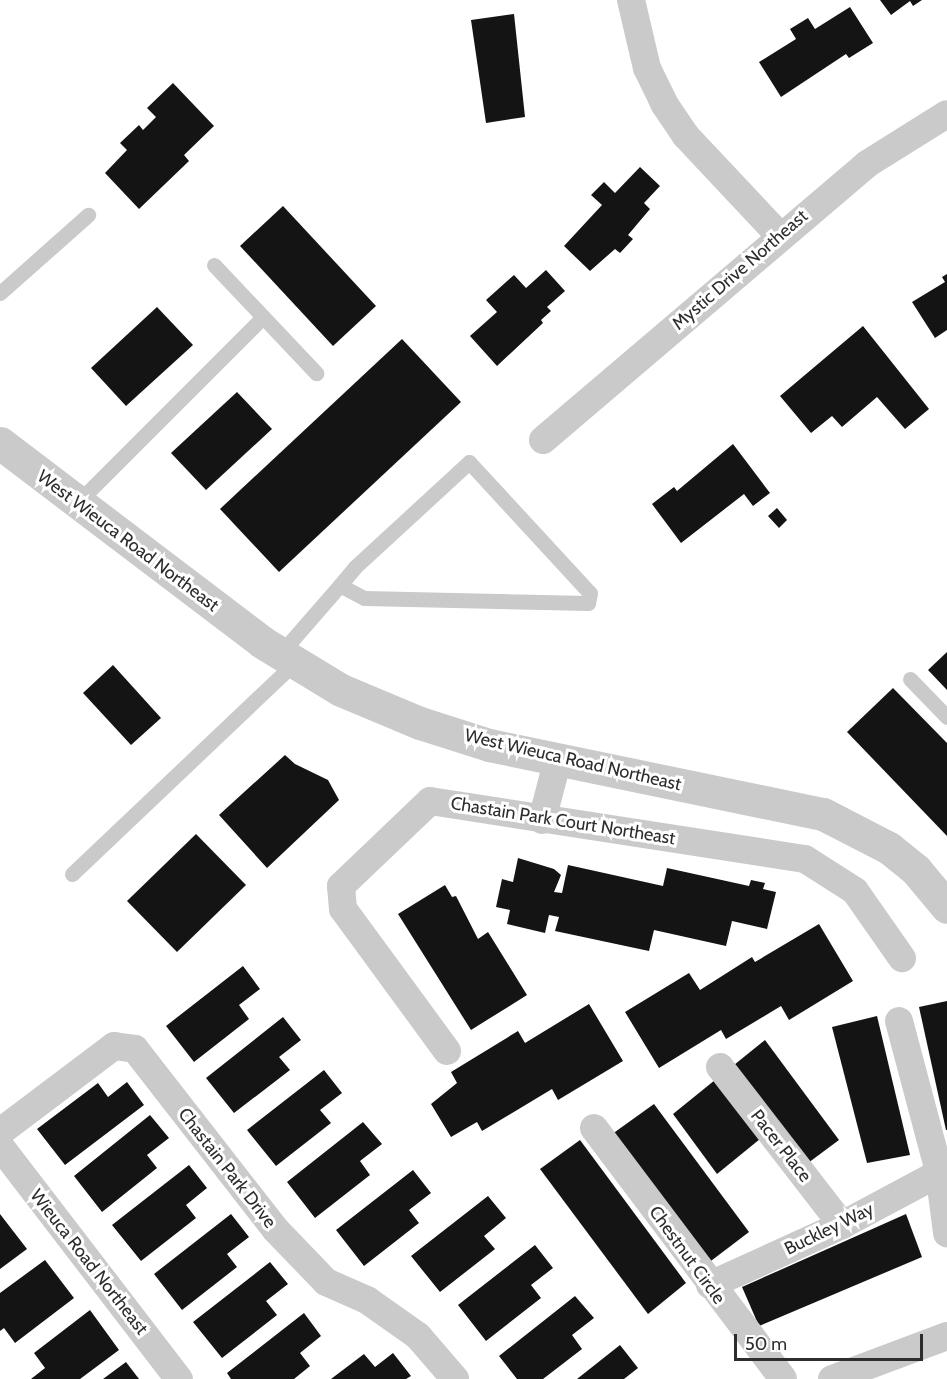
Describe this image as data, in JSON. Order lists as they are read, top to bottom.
{
  "streets": {
    "street": [
      "Mystic Drive Northeast",
      "West Wieuca Road Northeast",
      "Chastain Park Court Northeast",
      "Pacer Place",
      "Chastain Park Drive",
      "Buckley Way",
      "Chestnut Circle",
      "Wieuca Road Northeast"
    ]
  },
  "crossings": [
    ["Pacer Place", "Buckley Way"],
    ["Buckley Way", "Chestnut Circle"]
  ],
  "scale_bar": "50 m"
}
